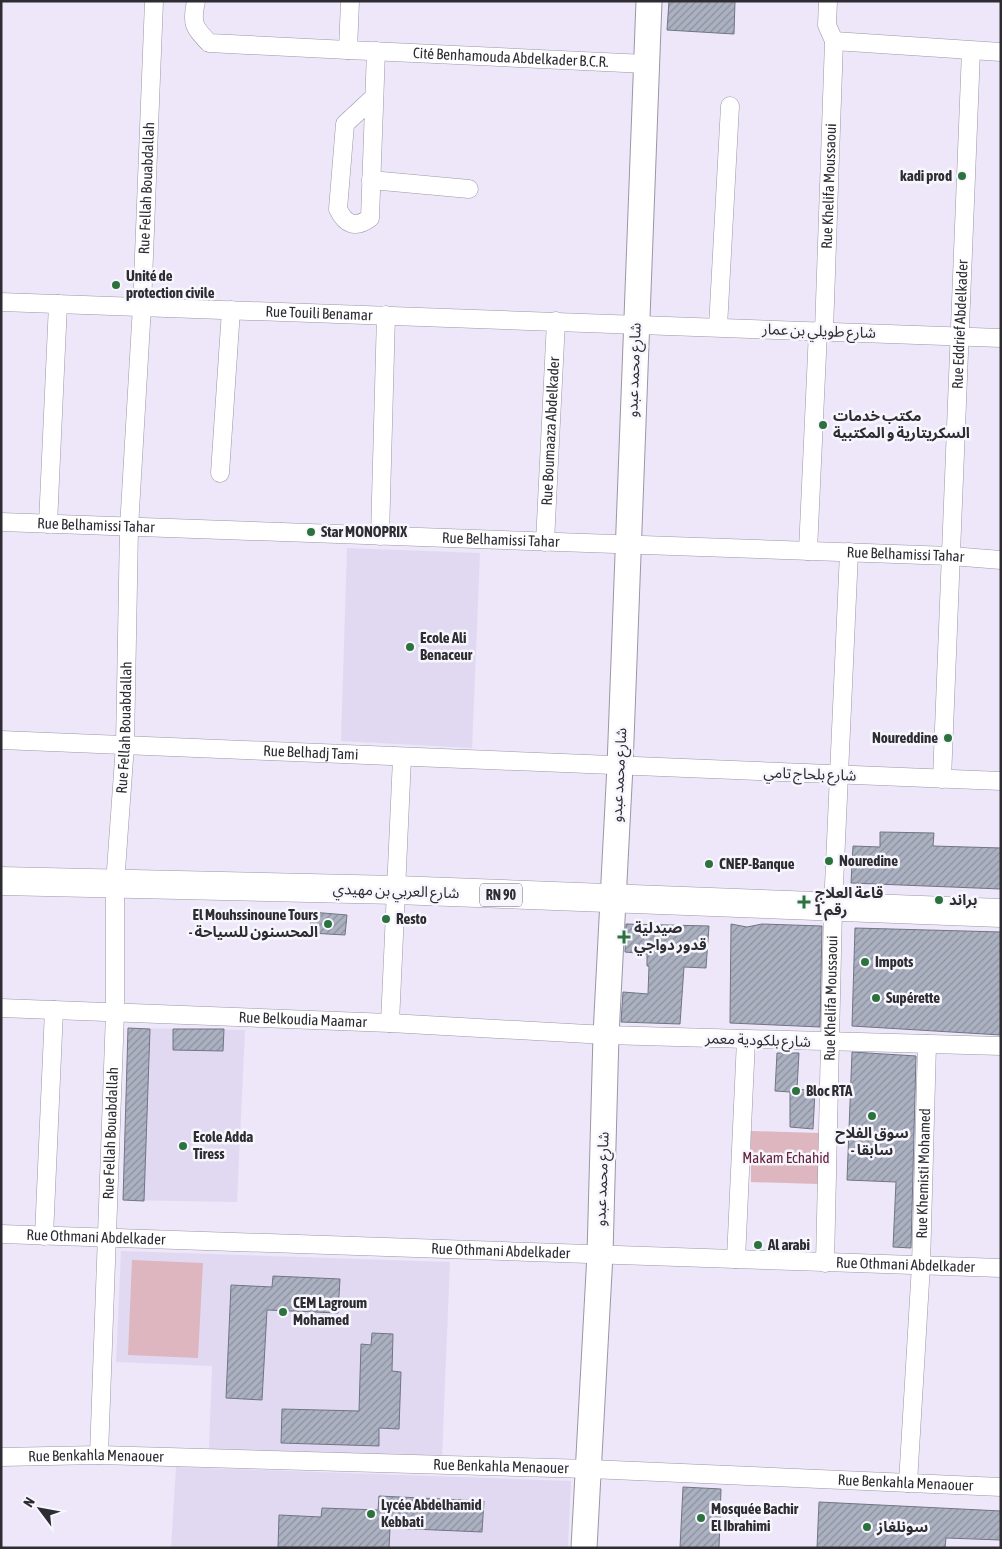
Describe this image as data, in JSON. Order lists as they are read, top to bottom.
{
  "streets": {
    "main road": ["شارع العربي بن مهيدي", "RN 90"],
    "street": [
      "Cité Benhamouda Abdelkader B.C.R.",
      "Rue Khelifa Moussaoui",
      "Rue Fellah Bouabdallah",
      "Rue Touili Benamar",
      "Rue Eddrief Abdelkader",
      "شارع طويلي بن عمار",
      "شارع محمد عبدو",
      "Rue Boumaaza Abdelkader",
      "Rue Belhamissi Tahar",
      "Rue Belhadj Tami",
      "شارع بلحاج تامي",
      "Rue Belkoudia Maamar",
      "شارع بلكودية معمر",
      "Rue Khemisti Mohamed",
      "Rue Othmani Abdelkader",
      "Rue Benkahla Menaouer"
    ]
  },
  "crossings": [
    ["Cité Benhamouda Abdelkader B.C.R.", "شارع محمد عبدو"],
    ["Rue Khelifa Moussaoui", "شارع طويلي بن عمار"],
    ["Rue Khelifa Moussaoui", "Rue Belhamissi Tahar"],
    ["Rue Khelifa Moussaoui", "شارع بلحاج تامي"],
    ["Rue Khelifa Moussaoui", "شارع العربي بن مهيدي"],
    ["Rue Khelifa Moussaoui", "شارع بلكودية معمر"],
    ["Rue Khelifa Moussaoui", "Rue Othmani Abdelkader"],
    ["Rue Fellah Bouabdallah", "Rue Touili Benamar"],
    ["Rue Fellah Bouabdallah", "Rue Belhamissi Tahar"],
    ["Rue Fellah Bouabdallah", "Rue Belhadj Tami"],
    ["Rue Fellah Bouabdallah", "شارع العربي بن مهيدي"],
    ["Rue Fellah Bouabdallah", "Rue Belkoudia Maamar"],
    ["Rue Fellah Bouabdallah", "Rue Othmani Abdelkader"],
    ["Rue Fellah Bouabdallah", "Rue Benkahla Menaouer"],
    ["Rue Touili Benamar", "شارع طويلي بن عمار"],
    ["Rue Touili Benamar", "شارع محمد عبدو"],
    ["Rue Touili Benamar", "Rue Boumaaza Abdelkader"],
    ["Rue Eddrief Abdelkader", "شارع طويلي بن عمار"],
    ["Rue Eddrief Abdelkader", "Rue Belhamissi Tahar"],
    ["Rue Eddrief Abdelkader", "شارع بلحاج تامي"],
    ["شارع طويلي بن عمار", "شارع محمد عبدو"],
    ["شارع محمد عبدو", "Rue Belhamissi Tahar"],
    ["شارع محمد عبدو", "Rue Belhadj Tami"],
    ["شارع محمد عبدو", "شارع بلحاج تامي"],
    ["شارع محمد عبدو", "شارع العربي بن مهيدي"],
    ["شارع محمد عبدو", "Rue Belkoudia Maamar"],
    ["شارع محمد عبدو", "شارع بلكودية معمر"],
    ["شارع محمد عبدو", "Rue Othmani Abdelkader"],
    ["شارع محمد عبدو", "Rue Benkahla Menaouer"],
    ["Rue Boumaaza Abdelkader", "Rue Belhamissi Tahar"],
    ["Rue Belhadj Tami", "شارع بلحاج تامي"],
    ["Rue Belkoudia Maamar", "شارع بلكودية معمر"],
    ["شارع بلكودية معمر", "Rue Khemisti Mohamed"],
    ["Rue Khemisti Mohamed", "Rue Othmani Abdelkader"],
    ["Rue Khemisti Mohamed", "Rue Benkahla Menaouer"]
  ],
  "parks": ["Makam Echahid"],
  "places": {
    "other": [
      "kadi prod",
      "Unité de protection civile",
      "مكتب خدمات السكريتارية و المكتبية",
      "Star MONOPRIX",
      "Ecole Ali Benaceur",
      "Noureddine",
      "Nouredine",
      "CNEP-Banque",
      "براند",
      "Resto",
      "El Mouhssinoune Tours - المحسنون للسياحة",
      "Impots",
      "Supérette",
      "Bloc RTA",
      "سوق الفلاح - سابقا",
      "Ecole Adda Tiress",
      "Al arabi",
      "CEM Lagroum Mohamed",
      "Lycée Abdelhamid Kebbati",
      "Mosquée Bachir El Ibrahimi",
      "سونلغاز"
    ],
    "health": ["قاعة العلاج رقم 1", "صيدلية قدور دواجي"]
  },
  "north": "top left"
}
